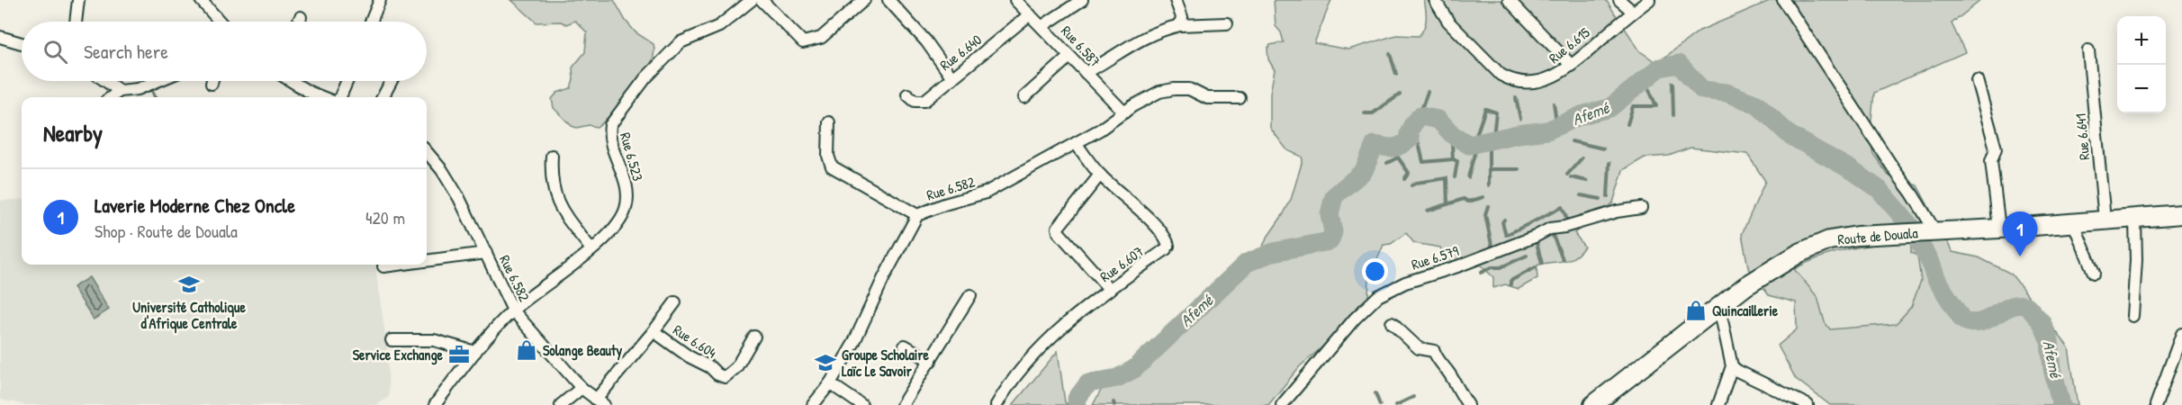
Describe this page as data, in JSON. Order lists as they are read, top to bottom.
{
  "streets": {
    "highway": ["Route de Douala"],
    "street": [
      "Rue 6.615",
      "Rue 6.587",
      "Rue 6.640",
      "Rue 6.641",
      "Rue 6.523",
      "Rue 6.582",
      "Rue 6.579",
      "Rue 6.607",
      "Rue 6.604"
    ]
  },
  "crossings": [
    ["Rue 6.587", "Rue 6.640"],
    ["Rue 6.587", "Rue 6.582"],
    ["Rue 6.641", "Route de Douala"],
    ["Rue 6.523", "Rue 6.582"],
    ["Rue 6.582", "Rue 6.607"],
    ["Rue 6.582", "Rue 6.604"]
  ],
  "water": ["Afemé"],
  "places": {
    "school or university": ["Université Catholique d'Afrique Centrale", "Groupe Scholaire Laïc Le Savoir"],
    "shop": ["Quincaillerie", "Solange Beauty"],
    "office": ["Service Exchange"]
  },
  "page": {
    "map_buttons": ["+", "−"],
    "search": "Search here",
    "heading": "Nearby",
    "list": [
      {
        "mark": "1",
        "name": "Laverie Moderne Chez Oncle",
        "note": "Shop · Route de Douala",
        "value": "420 m"
      }
    ],
    "pins": "1"
  }
}
